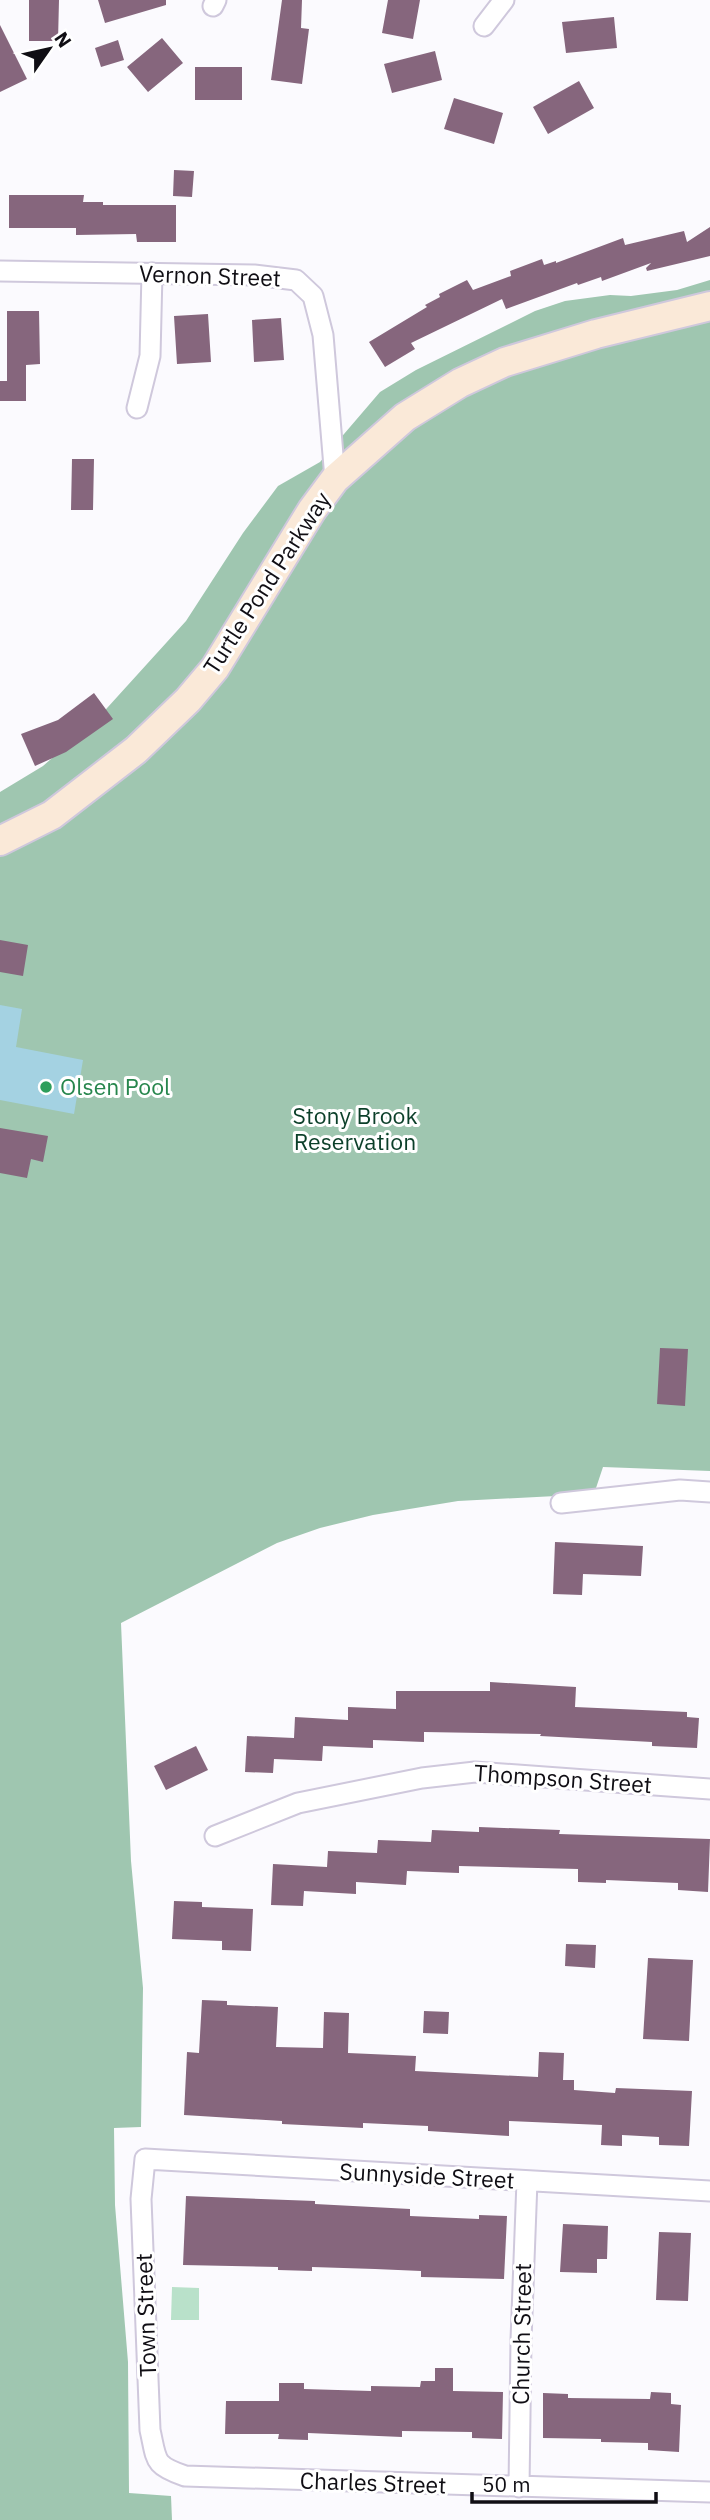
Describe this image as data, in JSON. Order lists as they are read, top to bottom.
{
  "streets": {
    "main road": ["Turtle Pond Parkway"],
    "street": [
      "Vernon Street",
      "Thompson Street",
      "Sunnyside Street",
      "Town Street",
      "Church Street",
      "Charles Street"
    ]
  },
  "crossings": [
    ["Vernon Street", "Turtle Pond Parkway"],
    ["Sunnyside Street", "Town Street"],
    ["Sunnyside Street", "Church Street"],
    ["Town Street", "Charles Street"],
    ["Church Street", "Charles Street"]
  ],
  "parks": ["Stony Brook Reservation"],
  "places": ["Olsen Pool"],
  "scale_bar": "50 m",
  "north": "top right"
}
